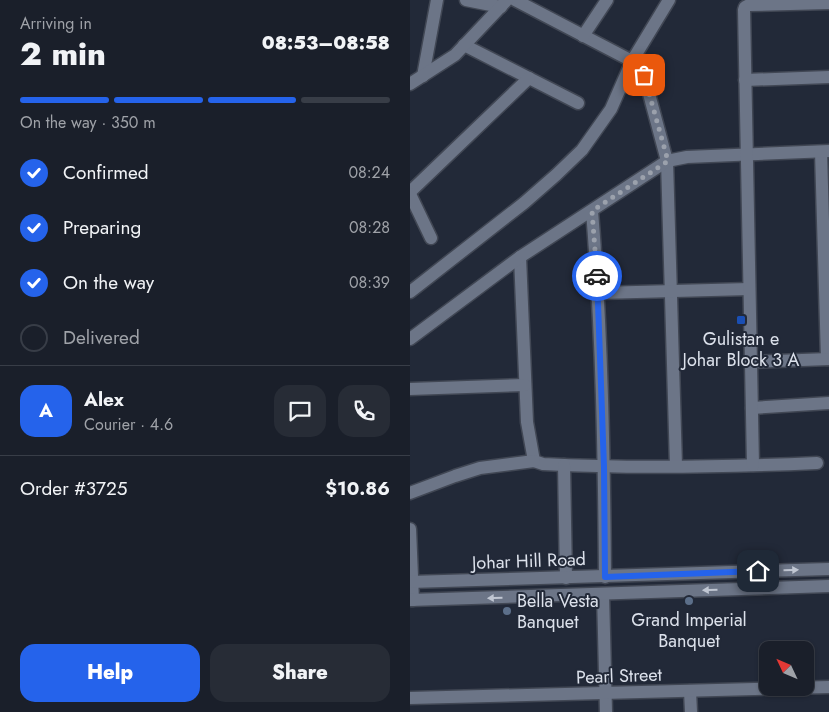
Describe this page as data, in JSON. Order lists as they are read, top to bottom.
{
  "streets": {
    "street": ["Johar Hill Road", "Pearl Street"]
  },
  "places": {
    "transit": ["Gulistan e Johar Block 3 A"],
    "other": ["Grand Imperial Banquet", "Bella Vesta Banquet"]
  },
  "north": "top left",
  "page": {
    "heading": ["2 min", "Arriving in", "08:53–08:58"],
    "panel": [
      "Alex",
      "Courier · 4.6",
      "Order #3725",
      "$10.86"
    ],
    "bar": "On the way · 350 m",
    "list": [
      ["Confirmed", "08:24"],
      ["Preparing", "08:28"],
      ["On the way", "08:39"],
      "Delivered"
    ],
    "round": "A",
    "buttons": ["Help", "Share"]
  }
}
